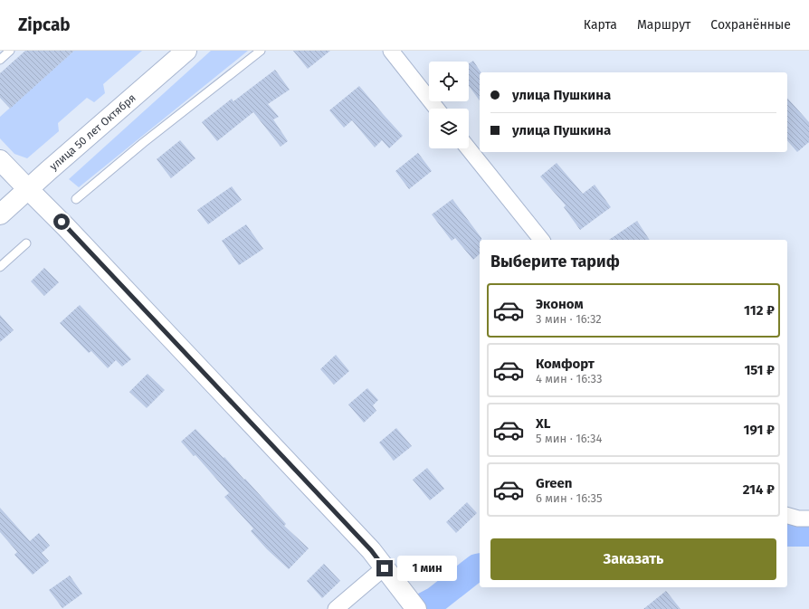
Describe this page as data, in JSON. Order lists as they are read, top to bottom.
{
  "streets": {
    "street": ["улица 50 лет Октября"]
  },
  "page": {
    "header": "Zipcab",
    "nav": ["Карта", "Маршрут", "Сохранённые"],
    "banner": ["улица Пушкина", "улица Пушкина"],
    "heading": "Выберите тариф",
    "list": [
      {
        "name": "Эконом",
        "note": "3 мин · 16:32",
        "value": "112 ₽"
      },
      {
        "name": "Комфорт",
        "note": "4 мин · 16:33",
        "value": "151 ₽"
      },
      {
        "name": "XL",
        "note": "5 мин · 16:34",
        "value": "191 ₽"
      },
      {
        "name": "Green",
        "note": "6 мин · 16:35",
        "value": "214 ₽"
      }
    ],
    "buttons": "Заказать",
    "bubble": "1 мин"
  }
}
